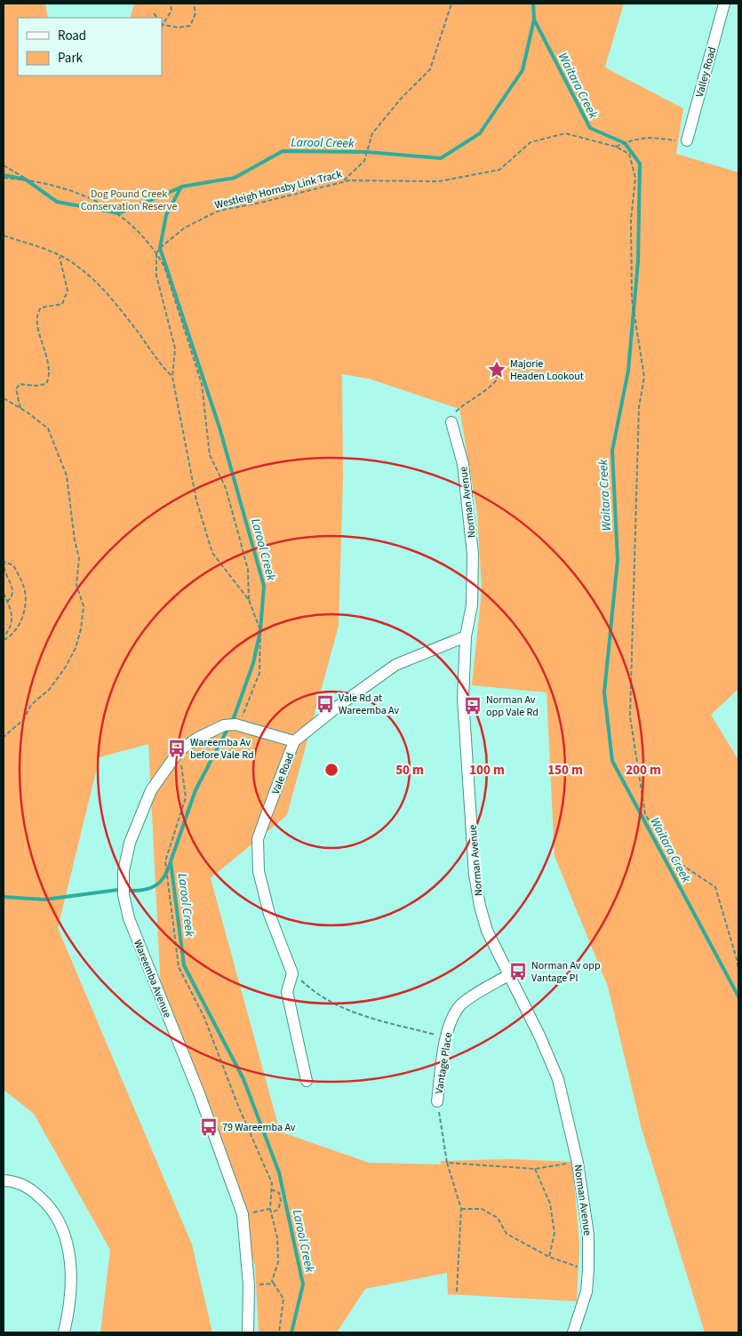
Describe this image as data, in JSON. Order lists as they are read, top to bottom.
{
  "streets": {
    "street": [
      "Valley Road",
      "Norman Avenue",
      "Vale Road",
      "Wareemba Avenue",
      "Vantage Place"
    ],
    "path": ["Westleigh Hornsby Link Track"]
  },
  "crossings": [
    ["Norman Avenue", "Vale Road"],
    ["Norman Avenue", "Vantage Place"],
    ["Vale Road", "Wareemba Avenue"]
  ],
  "water": ["Waitara Creek", "Larool Creek"],
  "parks": ["Dog Pound Creek Conservation Reserve"],
  "places": {
    "place": ["Majorie Headen Lookout"],
    "bus stop": [
      "Vale Rd at Wareemba Av",
      "Norman Av opp Vale Rd",
      "Wareemba Av before Vale Rd",
      "Norman Av opp Vantage Pl",
      "79 Wareemba Av"
    ]
  },
  "legend": ["Road", "Park"],
  "rings": [
    "50 m",
    "100 m",
    "150 m",
    "200 m"
  ]
}
